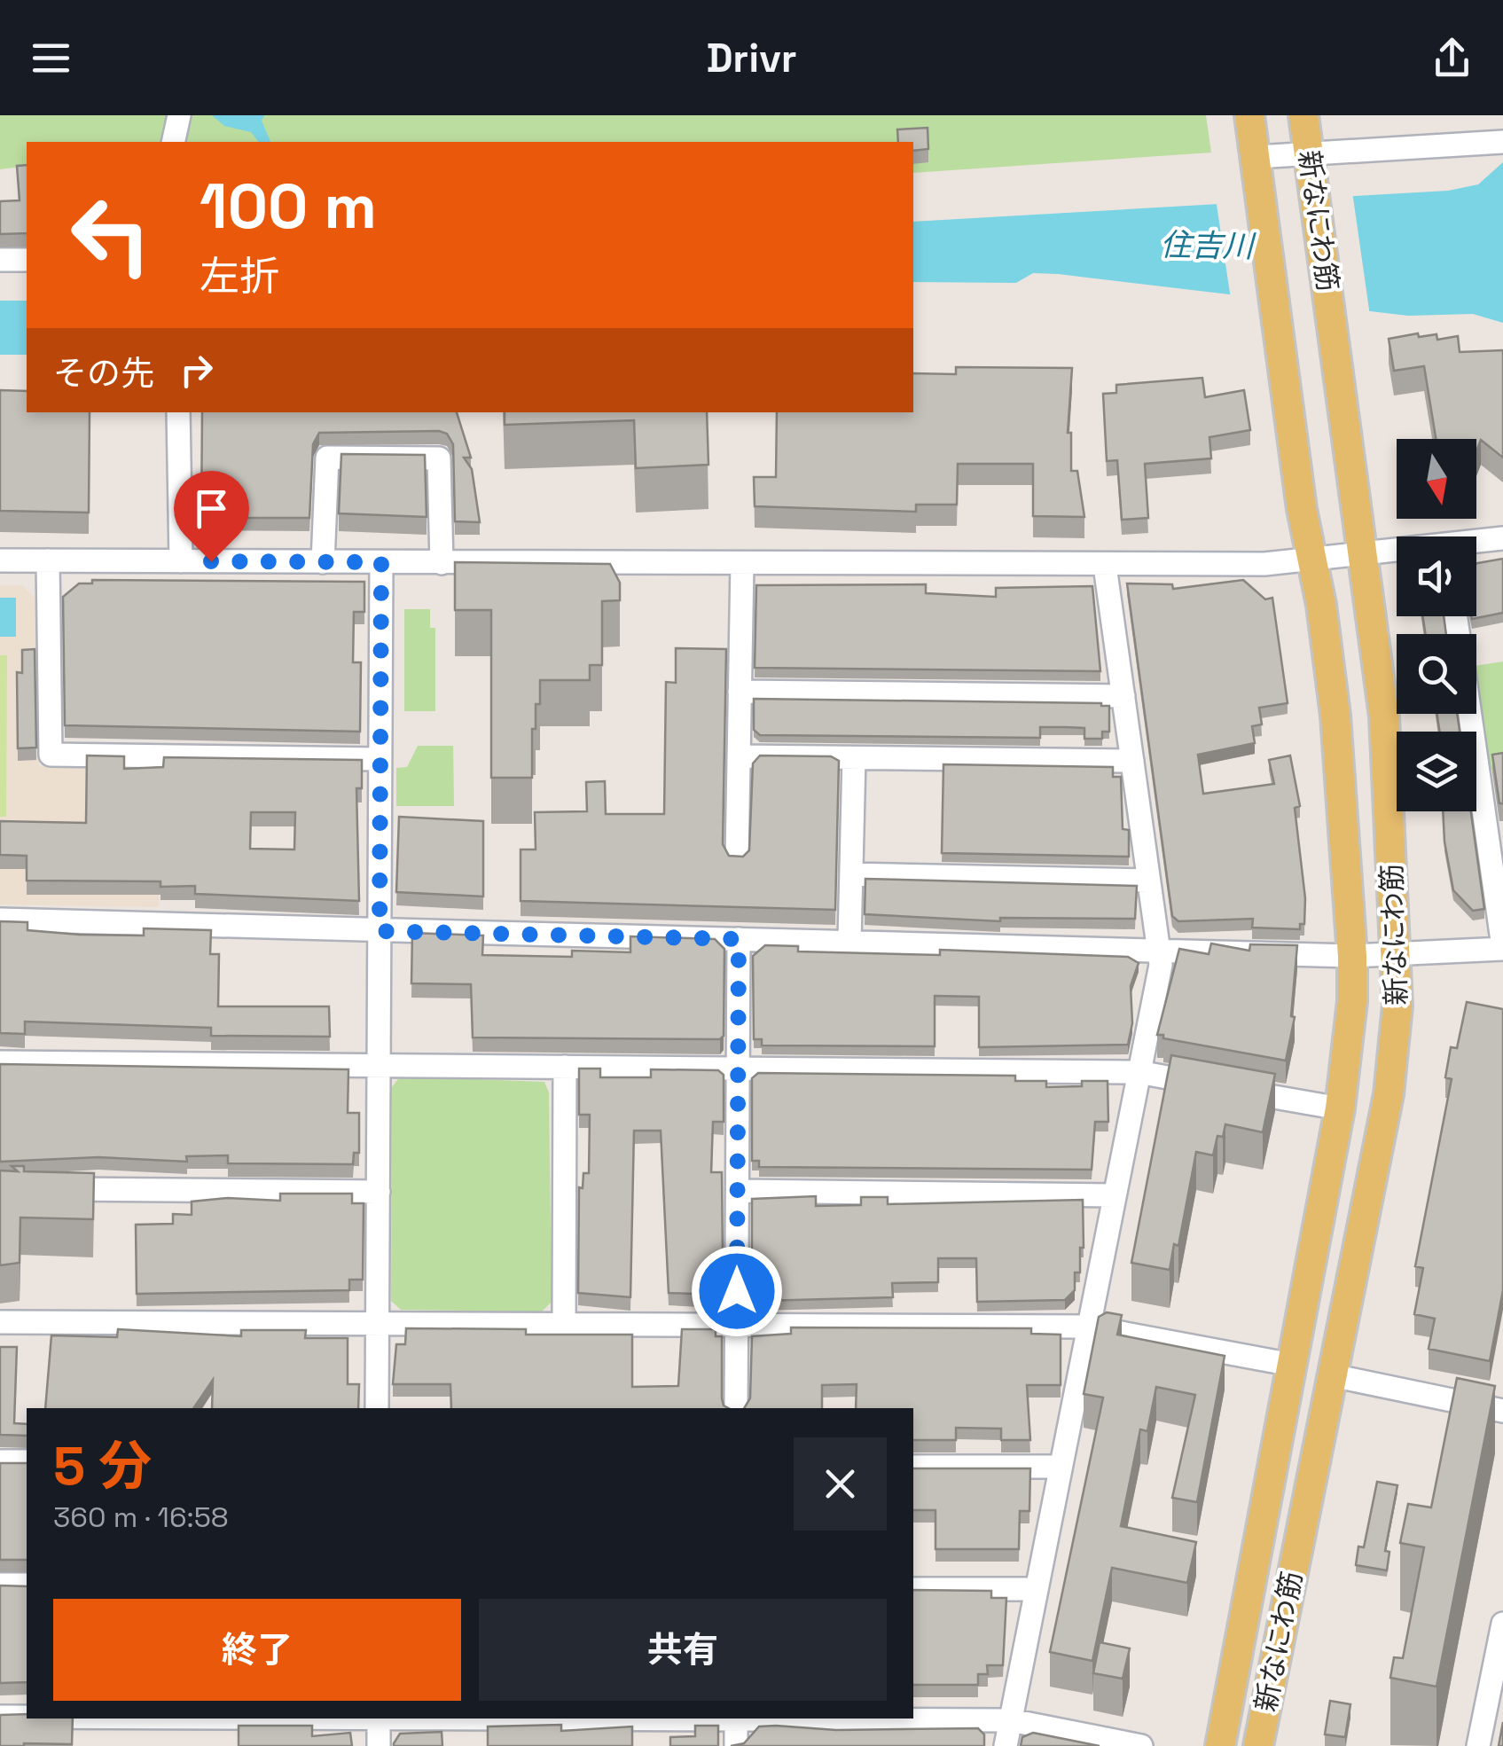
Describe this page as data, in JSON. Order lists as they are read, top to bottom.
{
  "streets": {
    "main road": ["新なにわ筋"]
  },
  "water": ["住吉川"],
  "north": "bottom",
  "page": {
    "header": "Drivr",
    "turn": ["100 m", "左折"],
    "then": "その先",
    "heading": ["5 分", "360 m · 16:58"],
    "buttons": ["終了", "共有"]
  }
}
